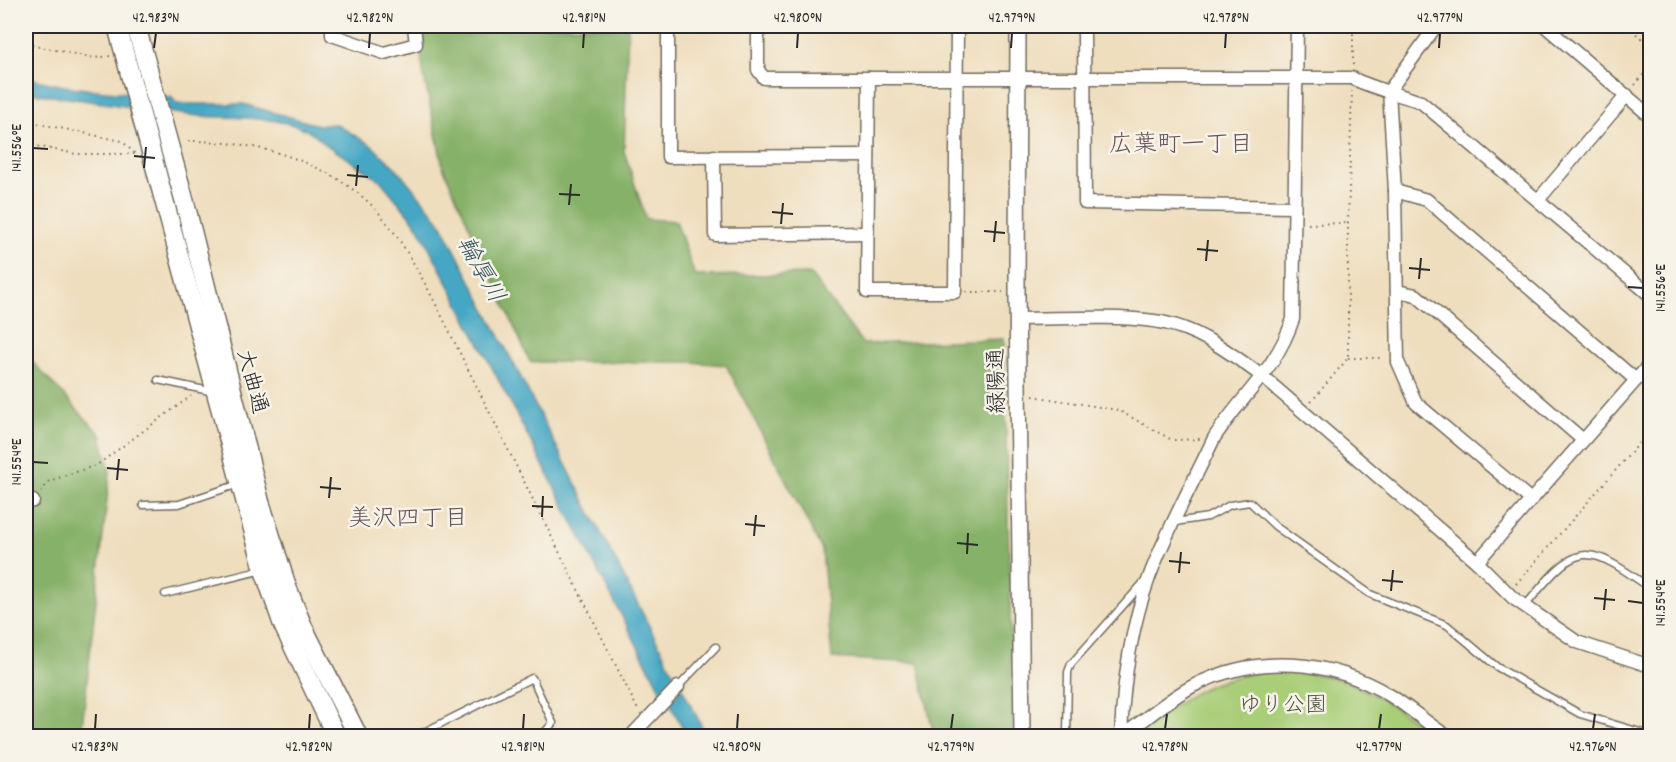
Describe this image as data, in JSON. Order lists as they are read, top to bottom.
{
  "streets": {
    "main road": ["大曲通"],
    "street": ["緑陽通"]
  },
  "districts": ["広葉町一丁目", "美沢四丁目"],
  "water": ["輪厚川"],
  "parks": ["ゆり公園"],
  "coordinates": [
    "42.983°N",
    "42.982°N",
    "42.981°N",
    "42.980°N",
    "42.979°N",
    "42.978°N",
    "42.977°N",
    "141.556°E",
    "141.554°E",
    "42.976°N"
  ]
}
